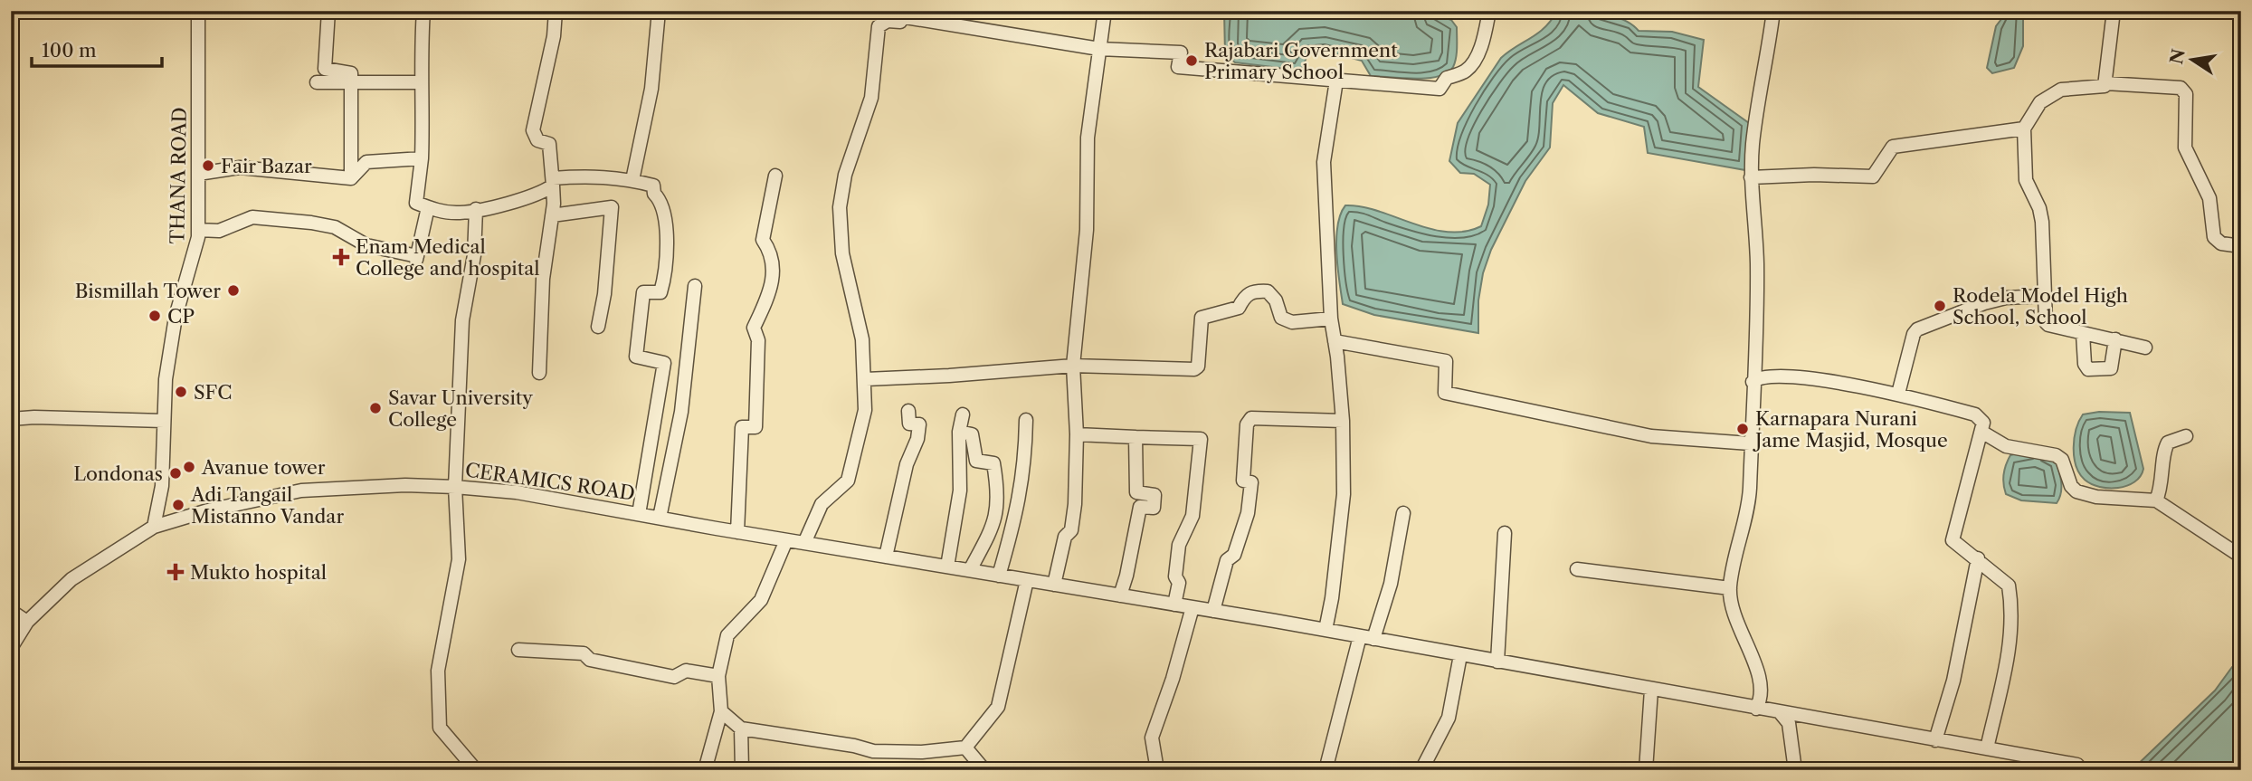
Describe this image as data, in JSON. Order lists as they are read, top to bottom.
{
  "streets": {
    "street": ["THANA ROAD", "CERAMICS ROAD"]
  },
  "crossings": [
    ["THANA ROAD", "CERAMICS ROAD"]
  ],
  "places": {
    "other": [
      "Rajabari Government Primary School",
      "Fair Bazar",
      "Bismillah Tower",
      "Rodela Model High School, School",
      "CP",
      "SFC",
      "Savar University College",
      "Karnapara Nurani Jame Masjid, Mosque",
      "Avanue tower",
      "Londonas",
      "Adi Tangail Mistanno Vandar"
    ],
    "health": ["Enam Medical College and hospital", "Mukto hospital"]
  },
  "scale_bar": "100 m",
  "north": "left"
}
